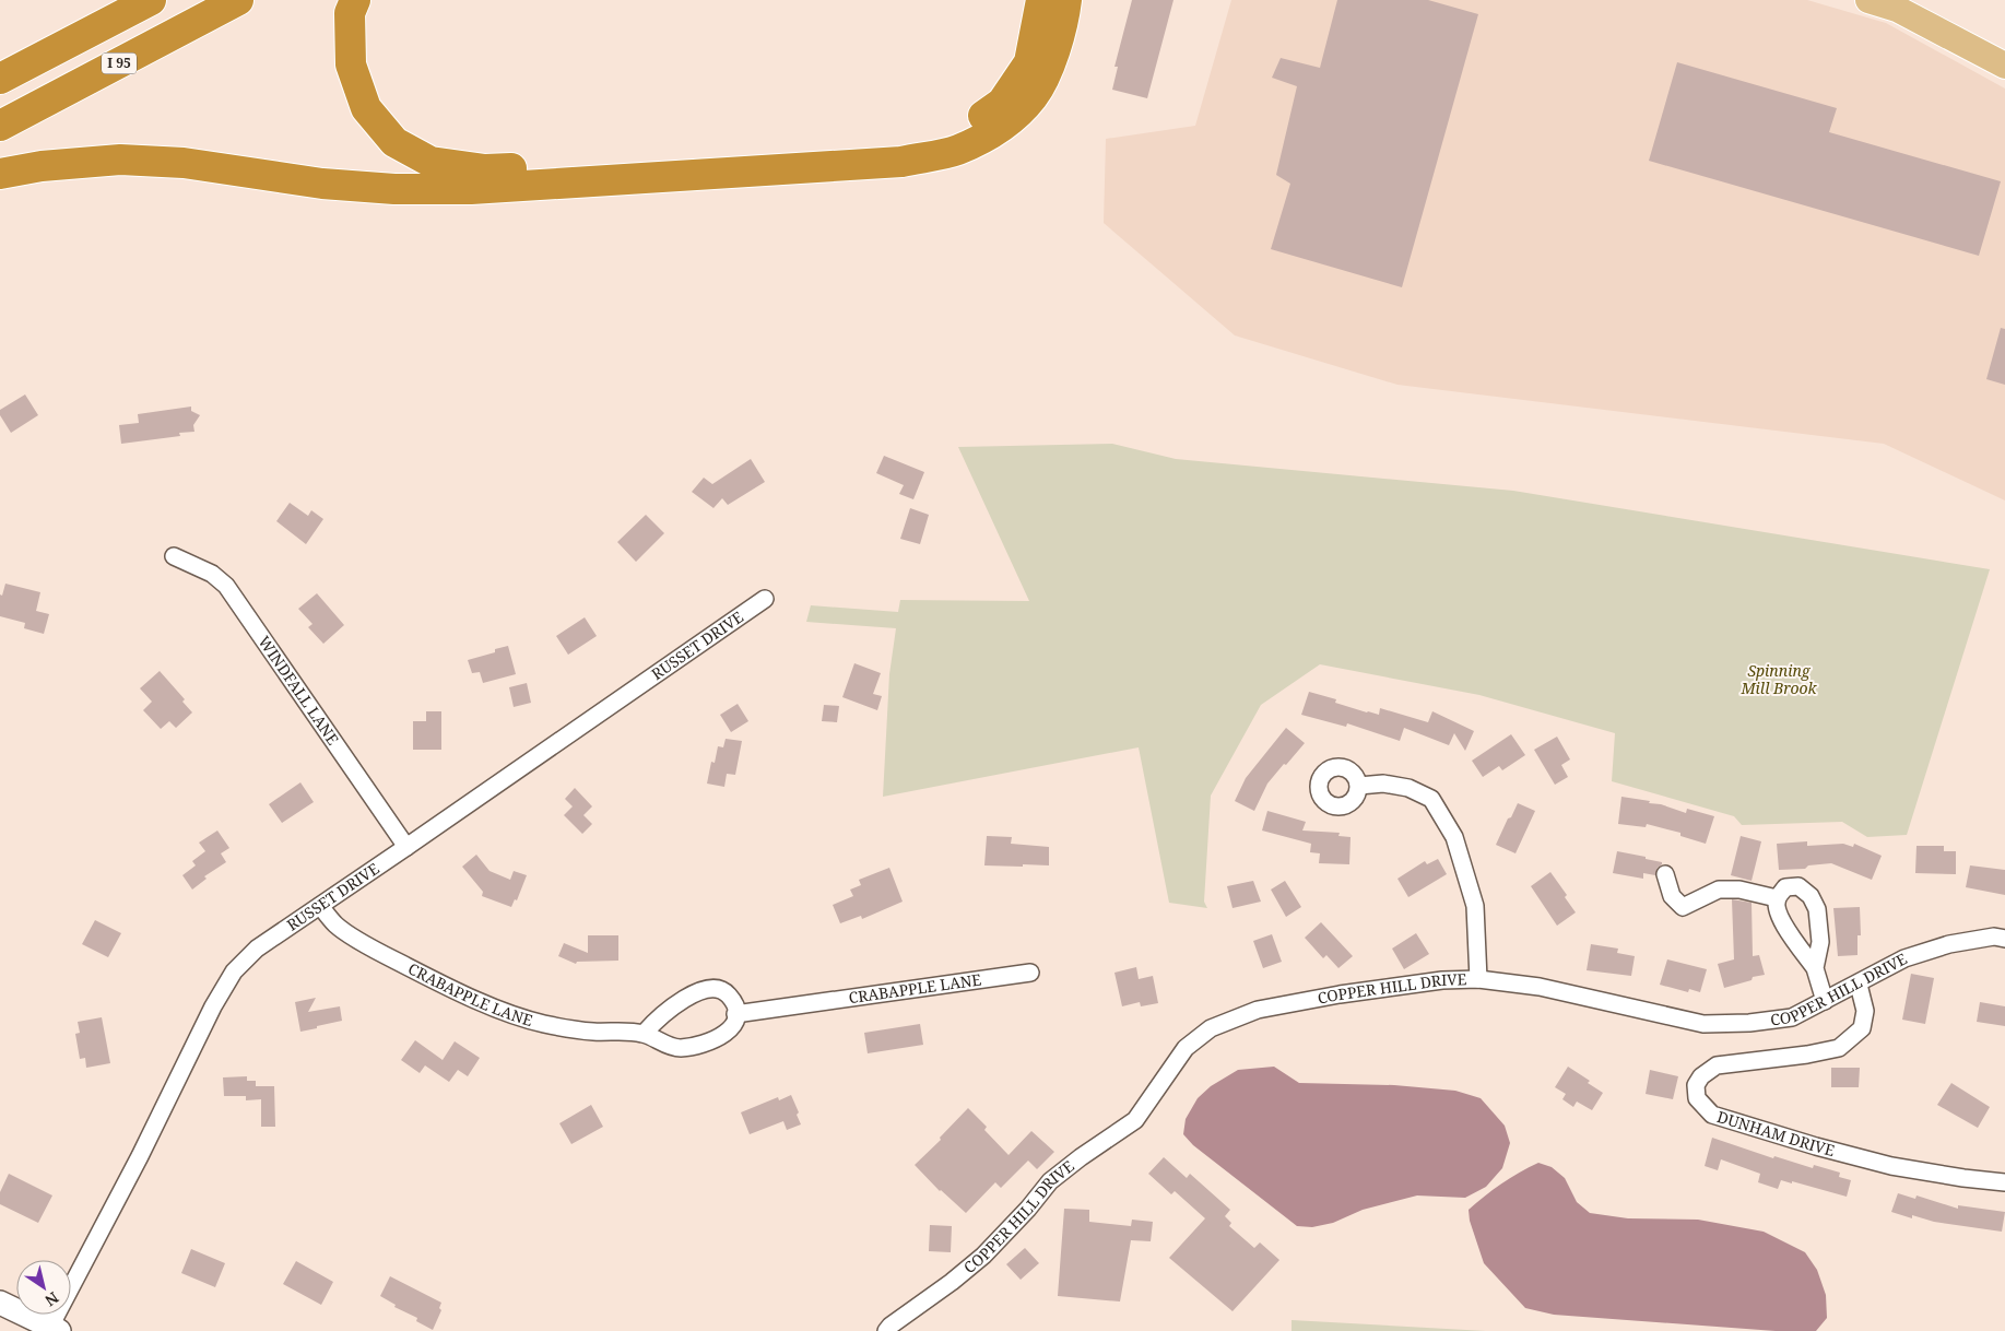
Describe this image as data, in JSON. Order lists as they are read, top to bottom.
{
  "streets": {
    "highway": ["I 95"],
    "street": [
      "RUSSET DRIVE",
      "WINDFALL LANE",
      "CRABAPPLE LANE",
      "COPPER HILL DRIVE",
      "DUNHAM DRIVE"
    ]
  },
  "crossings": [
    ["RUSSET DRIVE", "WINDFALL LANE"],
    ["RUSSET DRIVE", "CRABAPPLE LANE"],
    ["COPPER HILL DRIVE", "DUNHAM DRIVE"]
  ],
  "parks": ["Spinning Mill Brook"],
  "north": "bottom right"
}
